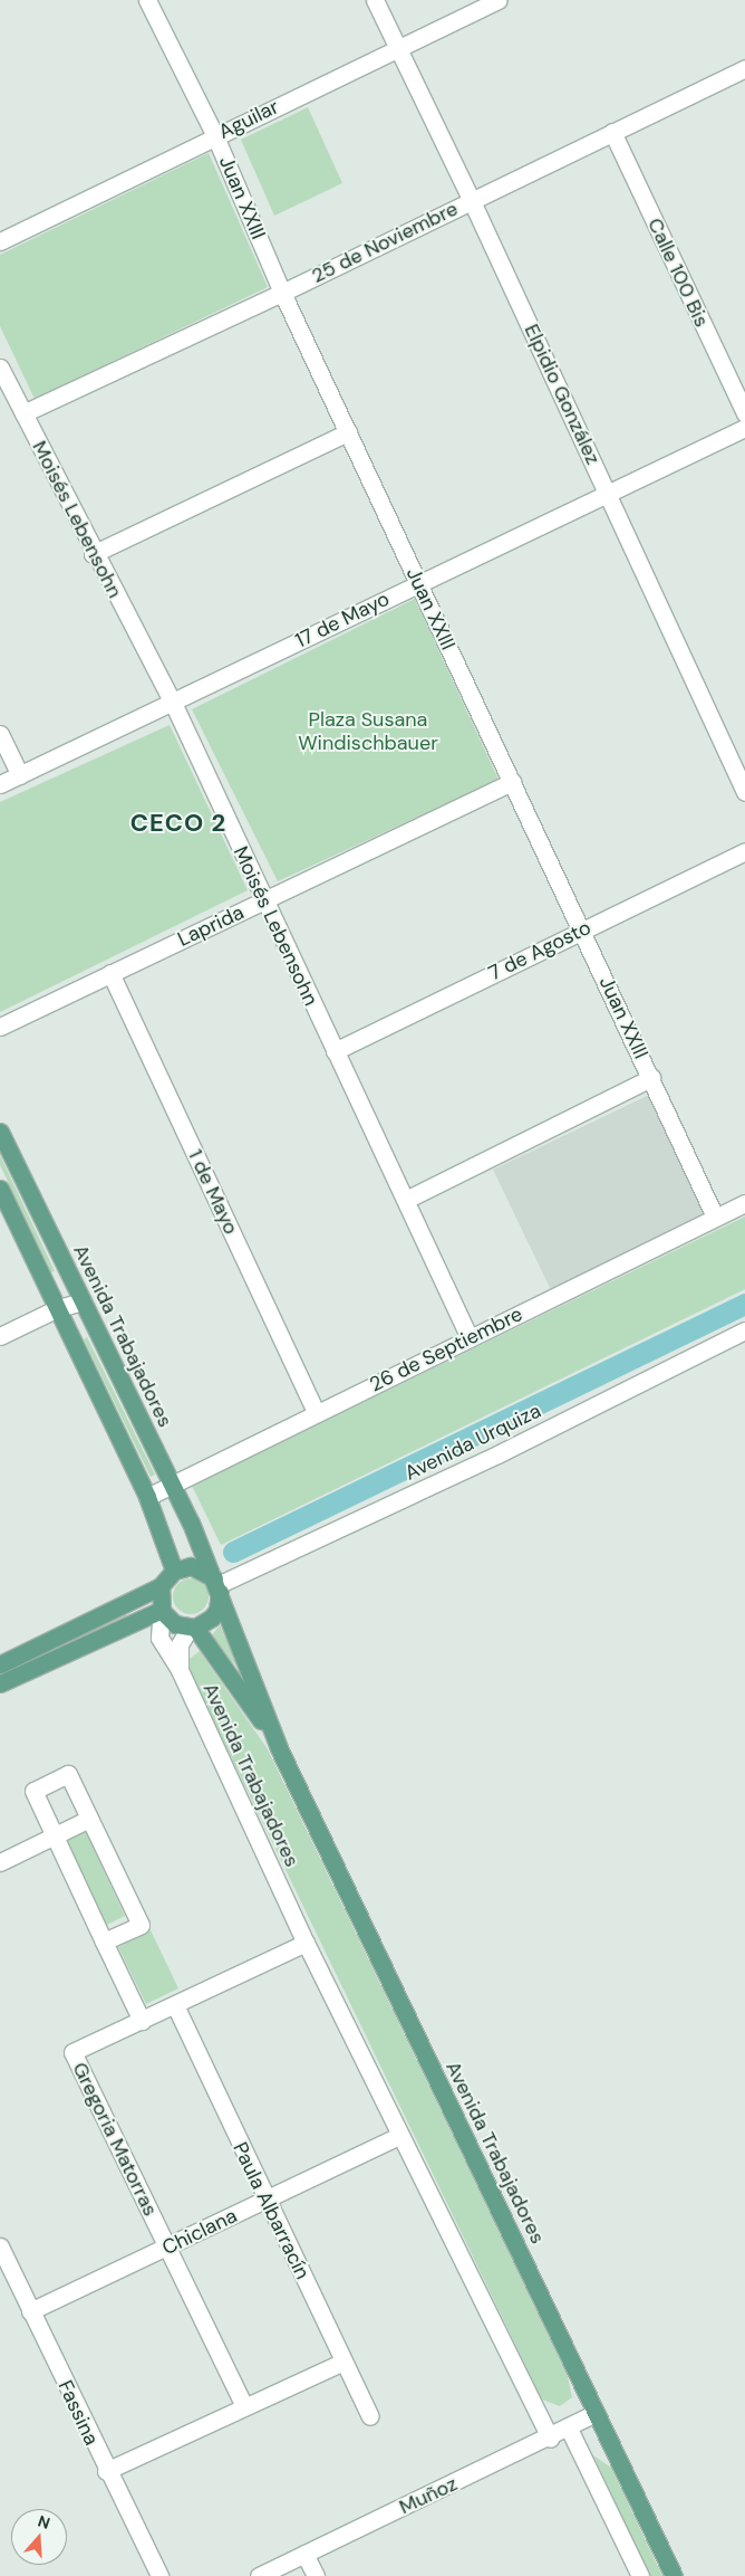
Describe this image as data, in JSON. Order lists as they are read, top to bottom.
{
  "streets": {
    "main road": ["Avenida Trabajadores"],
    "street": [
      "Aguilar",
      "Juan XXIII",
      "25 de Noviembre",
      "Calle 100 Bis",
      "Elpidio González",
      "Moisés Lebensohn",
      "17 de Mayo",
      "Laprida",
      "7 de Agosto",
      "1 de Mayo",
      "26 de Septiembre",
      "Avenida Urquiza",
      "Gregoria Matorras",
      "Paula Albarracín",
      "Chiclana",
      "Fassina",
      "Muñoz"
    ]
  },
  "crossings": [
    ["Aguilar", "Juan XXIII"],
    ["Aguilar", "Elpidio González"],
    ["Juan XXIII", "25 de Noviembre"],
    ["Juan XXIII", "17 de Mayo"],
    ["Juan XXIII", "Laprida"],
    ["Juan XXIII", "7 de Agosto"],
    ["Juan XXIII", "26 de Septiembre"],
    ["25 de Noviembre", "Calle 100 Bis"],
    ["25 de Noviembre", "Elpidio González"],
    ["25 de Noviembre", "Moisés Lebensohn"],
    ["Elpidio González", "17 de Mayo"],
    ["Moisés Lebensohn", "17 de Mayo"],
    ["Moisés Lebensohn", "Laprida"],
    ["Moisés Lebensohn", "7 de Agosto"],
    ["Moisés Lebensohn", "26 de Septiembre"],
    ["Laprida", "1 de Mayo"],
    ["1 de Mayo", "26 de Septiembre"],
    ["Avenida Trabajadores", "26 de Septiembre"],
    ["Avenida Trabajadores", "Avenida Urquiza"],
    ["Avenida Trabajadores", "Chiclana"],
    ["Avenida Trabajadores", "Muñoz"],
    ["Gregoria Matorras", "Chiclana"],
    ["Paula Albarracín", "Chiclana"],
    ["Chiclana", "Fassina"]
  ],
  "districts": ["CECO 2"],
  "parks": ["Plaza Susana Windischbauer"],
  "north": "top"
}
